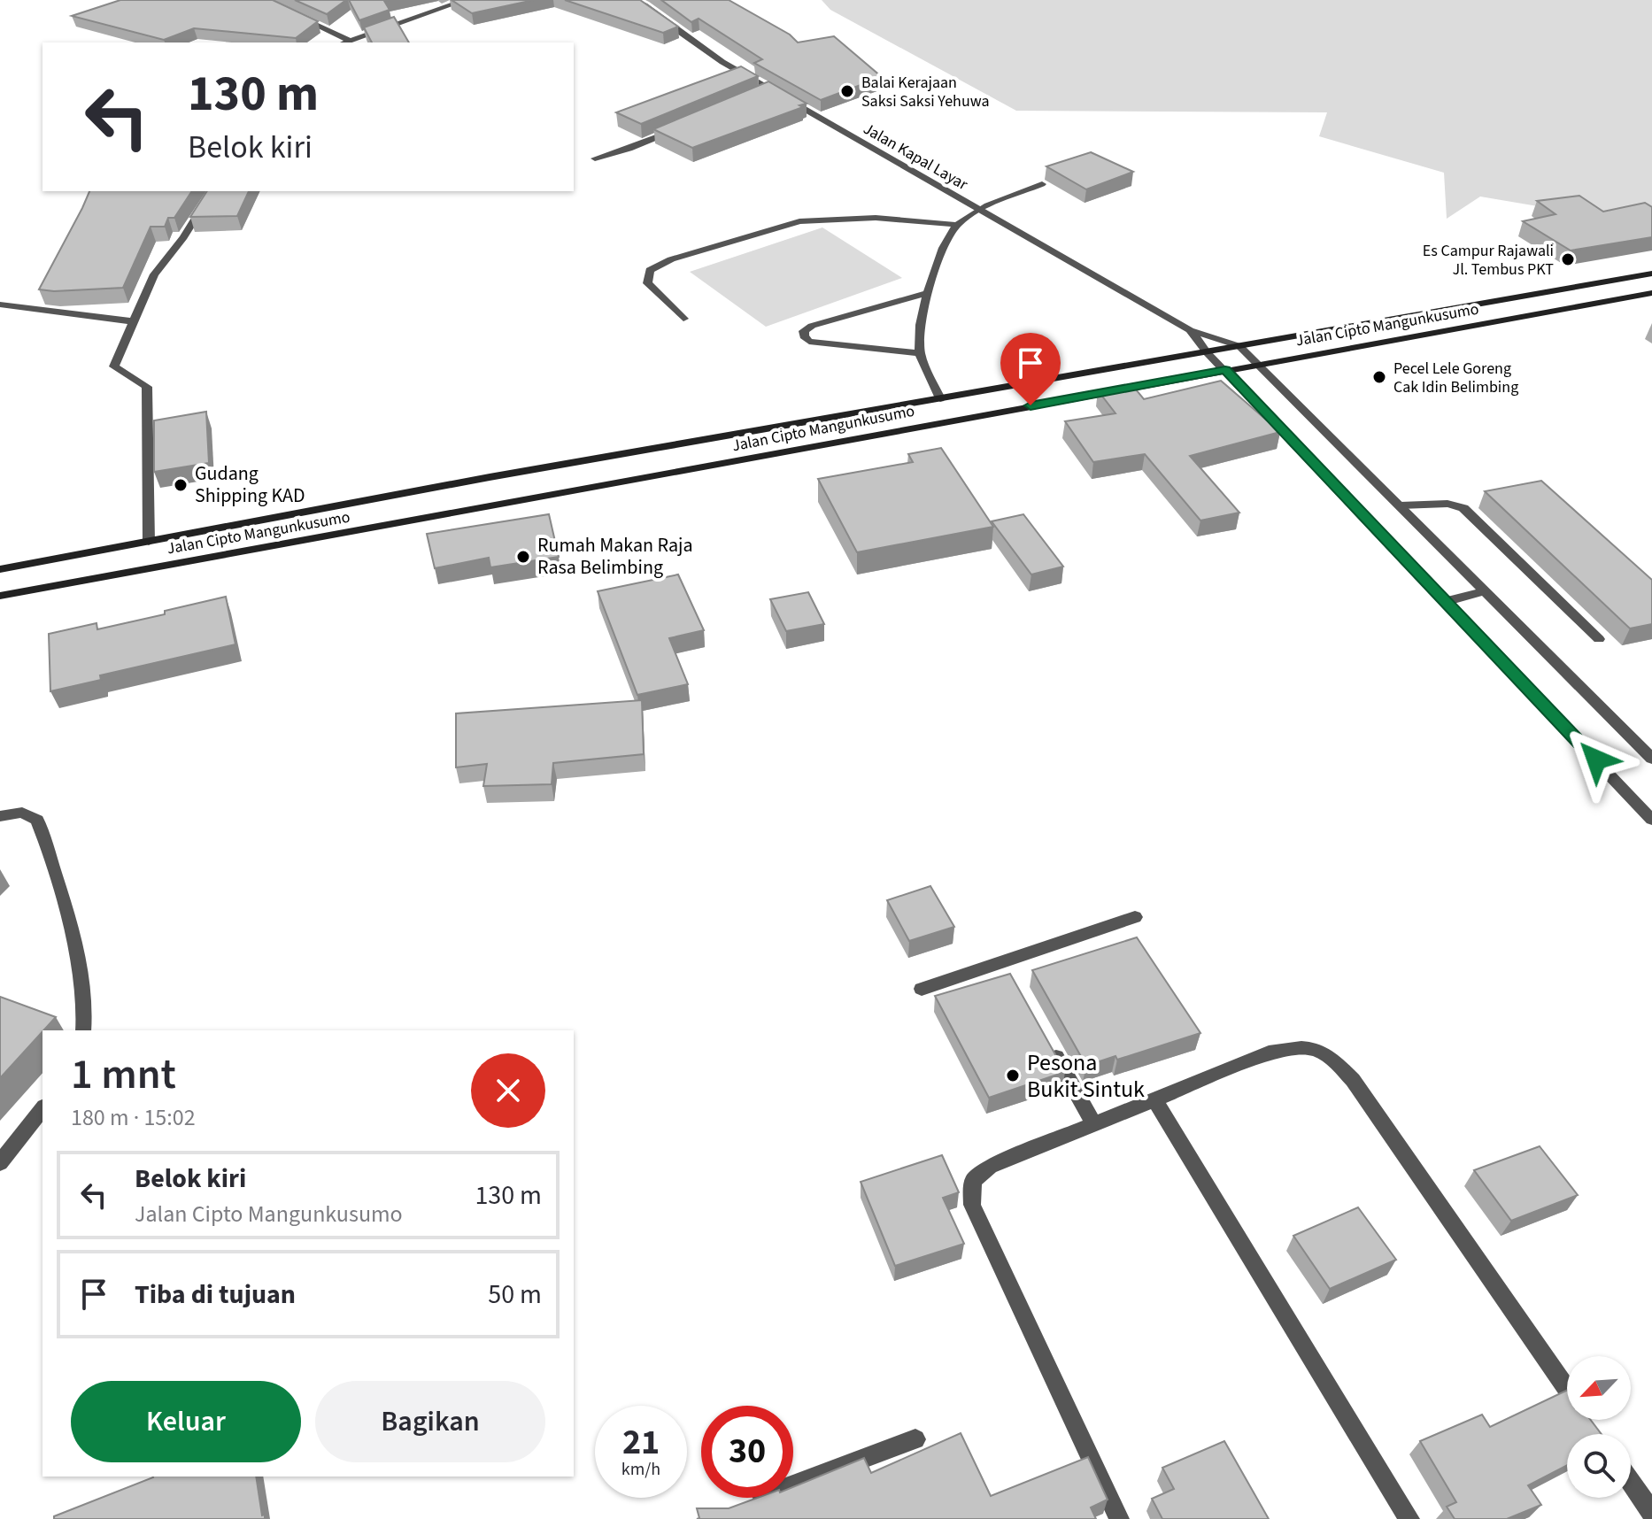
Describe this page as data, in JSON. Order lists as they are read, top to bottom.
{
  "streets": {
    "street": ["Jalan Kapal Layar", "Jalan Cipto Mangunkusumo"]
  },
  "places": [
    "Balai Kerajaan Saksi Saksi Yehuwa",
    "Es Campur Rajawali Jl. Tembus PKT",
    "Pecel Lele Goreng Cak Idin Belimbing",
    "Gudang Shipping KAD",
    "Rumah Makan Raja Rasa Belimbing",
    "Pesona Bukit Sintuk"
  ],
  "north": "bottom left",
  "page": {
    "turn": ["130 m", "Belok kiri"],
    "heading": ["1 mnt", "180 m · 15:02"],
    "list": [
      {
        "name": "Belok kiri",
        "note": "Jalan Cipto Mangunkusumo",
        "value": "130 m"
      },
      {
        "name": "Tiba di tujuan",
        "value": "50 m"
      }
    ],
    "buttons": ["Keluar", "Bagikan"],
    "speed": "21 km/h",
    "limit": "30"
  }
}
